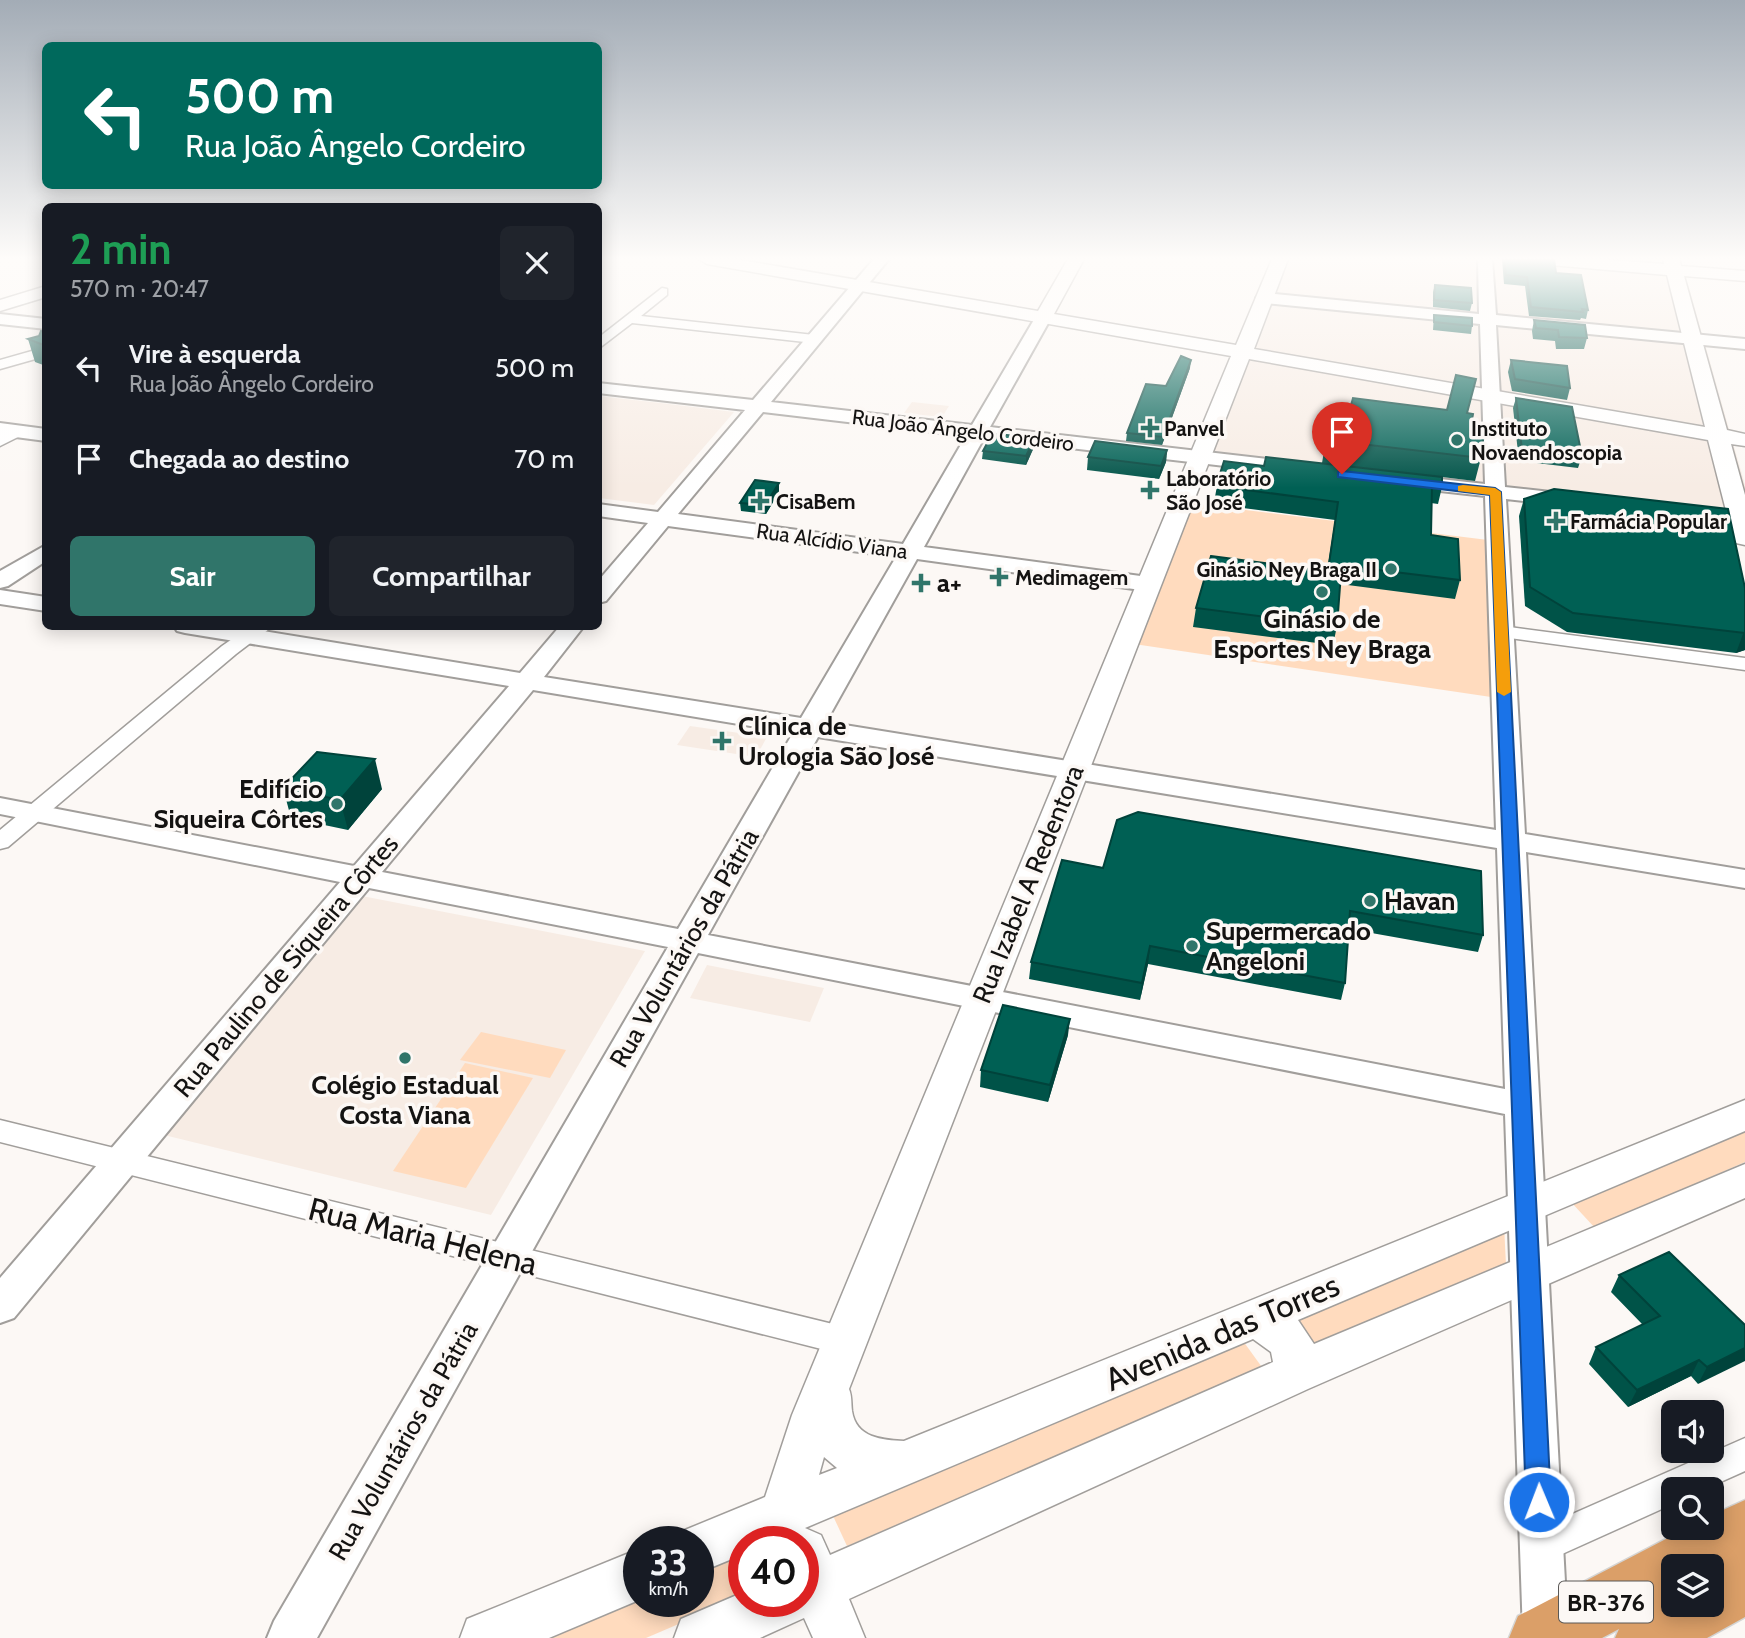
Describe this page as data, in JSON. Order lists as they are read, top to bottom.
{
  "streets": {
    "highway": ["BR-376"],
    "main road": ["Rua Izabel A Redentora", "Avenida das Torres"],
    "street": [
      "Rua João Ângelo Cordeiro",
      "Rua Alcídio Viana",
      "Rua Voluntários da Pátria",
      "Rua Paulino de Siqueira Côrtes",
      "Rua Maria Helena"
    ]
  },
  "crossings": [
    ["Rua João Ângelo Cordeiro", "Rua Izabel A Redentora"],
    ["Rua João Ângelo Cordeiro", "Rua Voluntários da Pátria"],
    ["Rua Alcídio Viana", "Rua Izabel A Redentora"],
    ["Rua Alcídio Viana", "Rua Voluntários da Pátria"],
    ["Rua Izabel A Redentora", "Rua Maria Helena"],
    ["Rua Voluntários da Pátria", "Rua Maria Helena"],
    ["Rua Paulino de Siqueira Côrtes", "Rua Maria Helena"]
  ],
  "places": {
    "health": [
      "Panvel",
      "Laboratório São José",
      "CisaBem",
      "Farmácia Popular",
      "Medimagem",
      "a+",
      "Clínica de Urologia São José"
    ],
    "other": [
      "Instituto Novaendoscopia",
      "Ginásio Ney Braga II",
      "Ginásio de Esportes Ney Braga",
      "Edifício Siqueira Côrtes",
      "Havan",
      "Supermercado Angeloni",
      "Colégio Estadual Costa Viana"
    ]
  },
  "page": {
    "turn": ["500 m", "Rua João Ângelo Cordeiro"],
    "heading": ["2 min", "570 m · 20:47"],
    "list": [
      {
        "name": "Vire à esquerda",
        "note": "Rua João Ângelo Cordeiro",
        "value": "500 m"
      },
      {
        "name": "Chegada ao destino",
        "value": "70 m"
      }
    ],
    "buttons": ["Sair", "Compartilhar"],
    "speed": "33 km/h",
    "limit": "40"
  }
}
